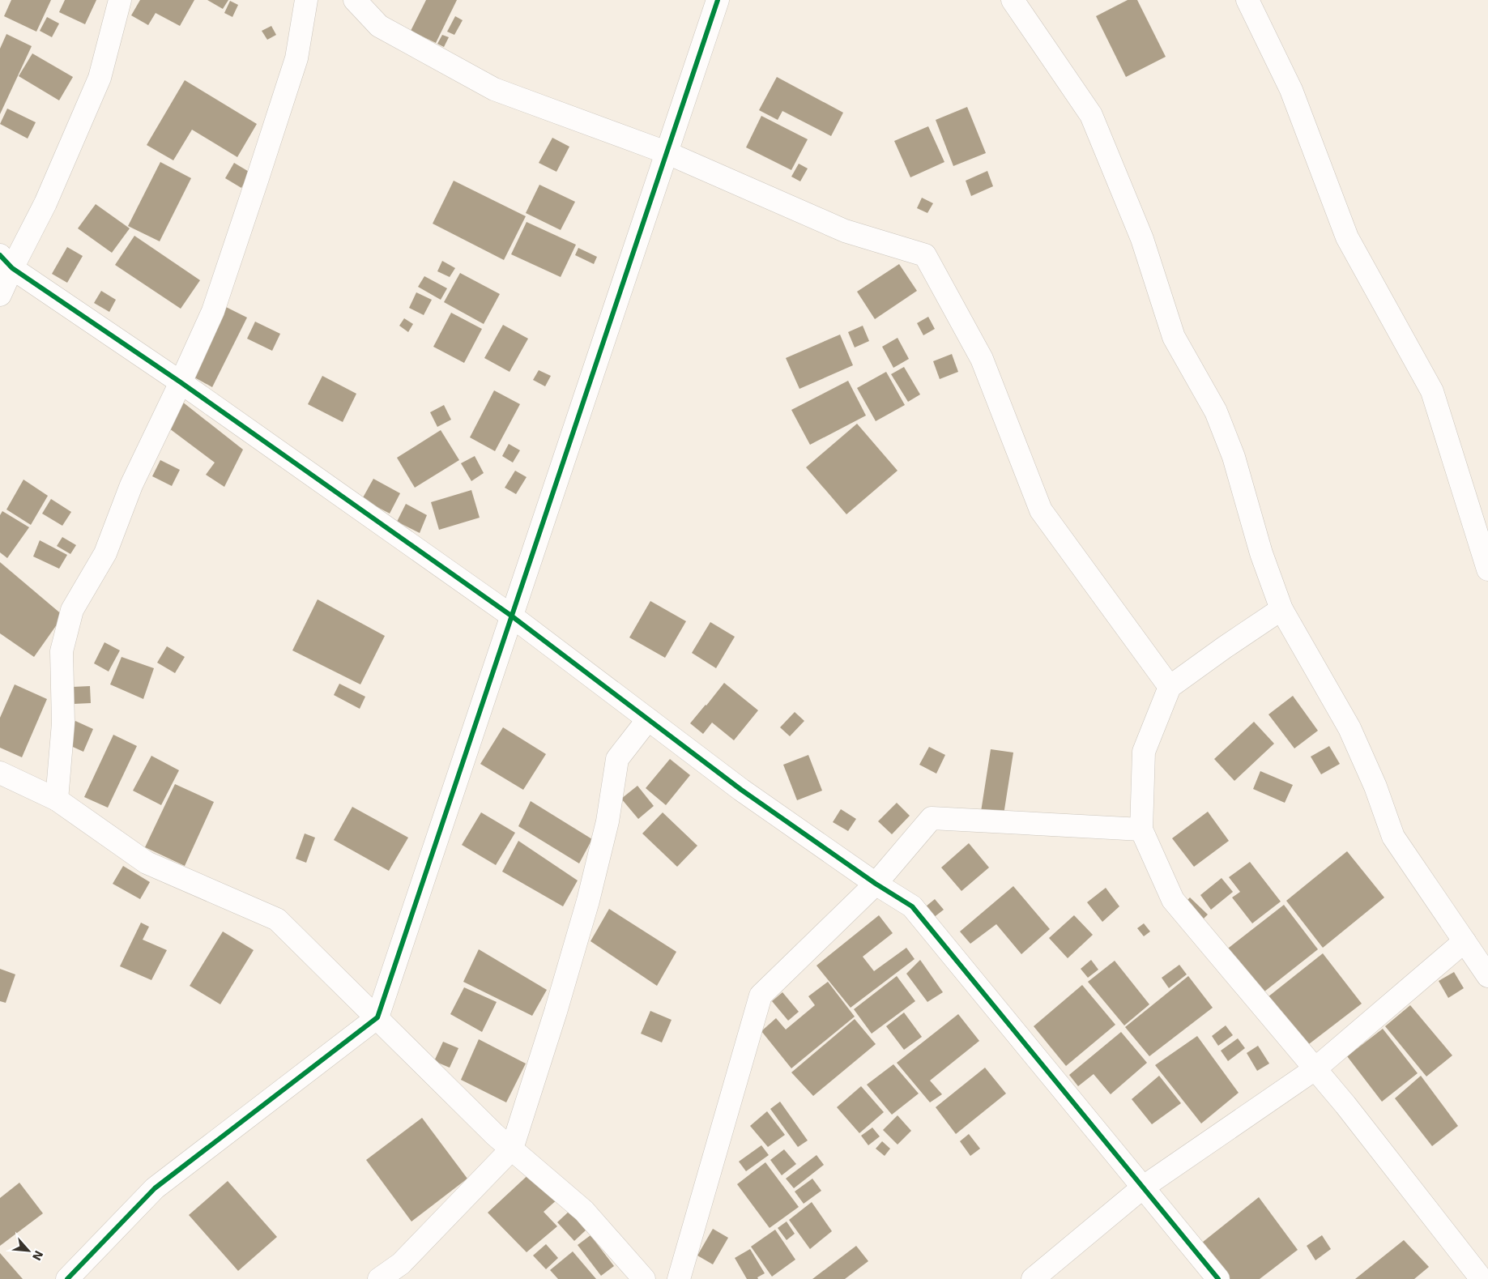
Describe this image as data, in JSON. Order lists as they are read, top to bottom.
{
  "north": "bottom right"
}
